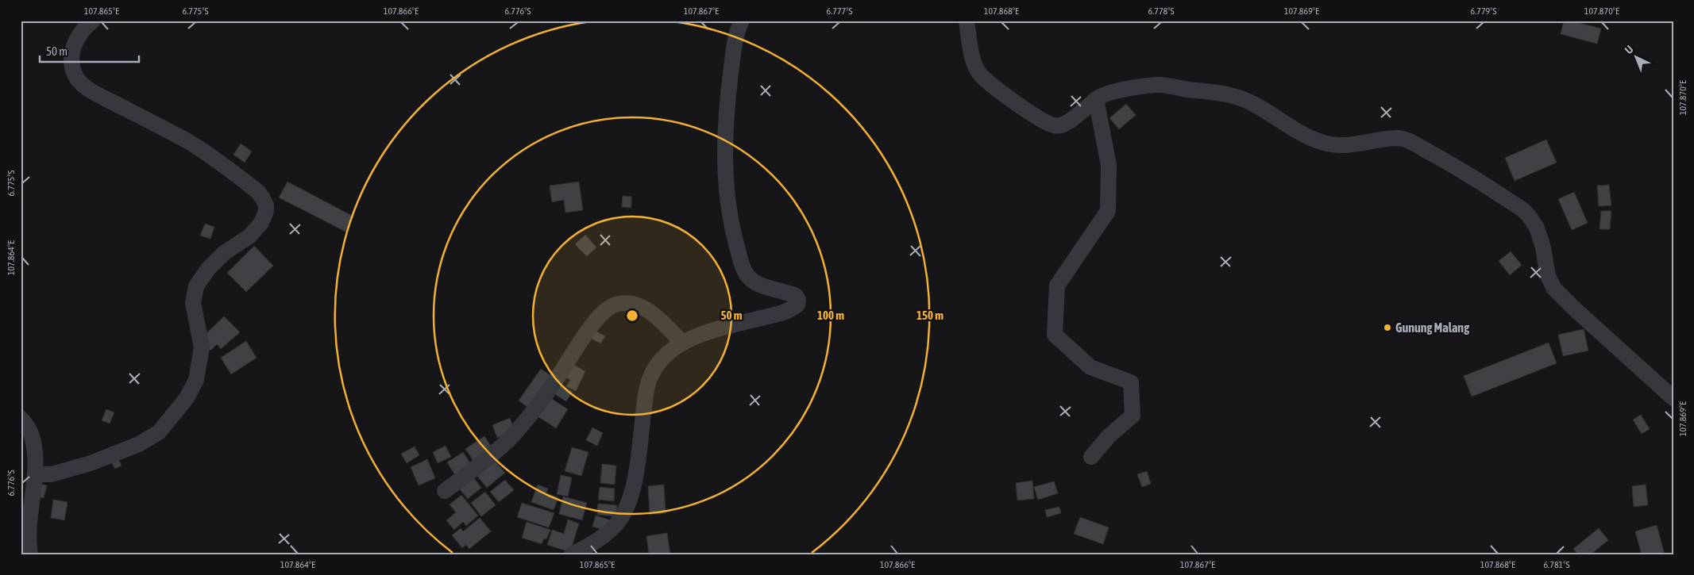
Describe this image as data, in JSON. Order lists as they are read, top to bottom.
{
  "places": ["Gunung Malang"],
  "scale_bar": "50 m",
  "north": "top left",
  "coordinates": [
    "107.865°E",
    "6.775°S",
    "107.866°E",
    "6.776°S",
    "107.867°E",
    "6.777°S",
    "107.868°E",
    "6.778°S",
    "107.869°E",
    "6.779°S",
    "107.870°E",
    "107.864°E",
    "6.781°S"
  ],
  "rings": ["50 m", "100 m", "150 m"]
}
